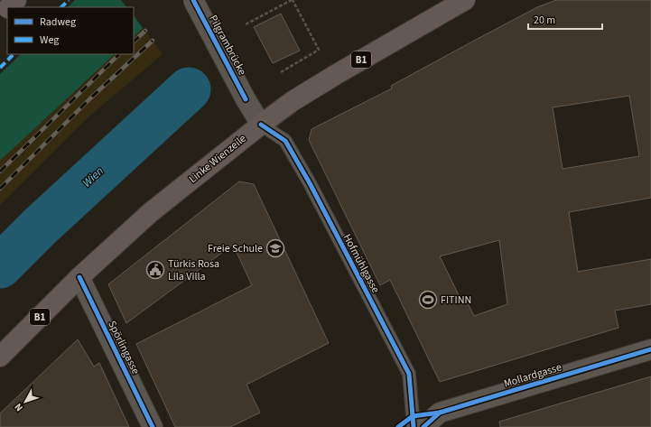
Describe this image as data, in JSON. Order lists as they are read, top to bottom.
{
  "streets": {
    "main road": ["B1", "Linke Wienzeile"],
    "street": ["Pilgrambrücke", "Spörlingasse", "Mollardgasse"],
    "lane": ["Hofmühlgasse"]
  },
  "crossings": [
    ["Pilgrambrücke", "Linke Wienzeile"],
    ["Pilgrambrücke", "Hofmühlgasse"],
    ["Linke Wienzeile", "Hofmühlgasse"],
    ["Linke Wienzeile", "Spörlingasse"]
  ],
  "water": ["Wien"],
  "places": {
    "school or university": ["Freie Schule"],
    "public building": ["Türkis Rosa Lila Villa"],
    "sports": ["FITINN"]
  },
  "legend": ["Radweg", "Weg"],
  "scale_bar": "20 m",
  "north": "bottom left"
}
